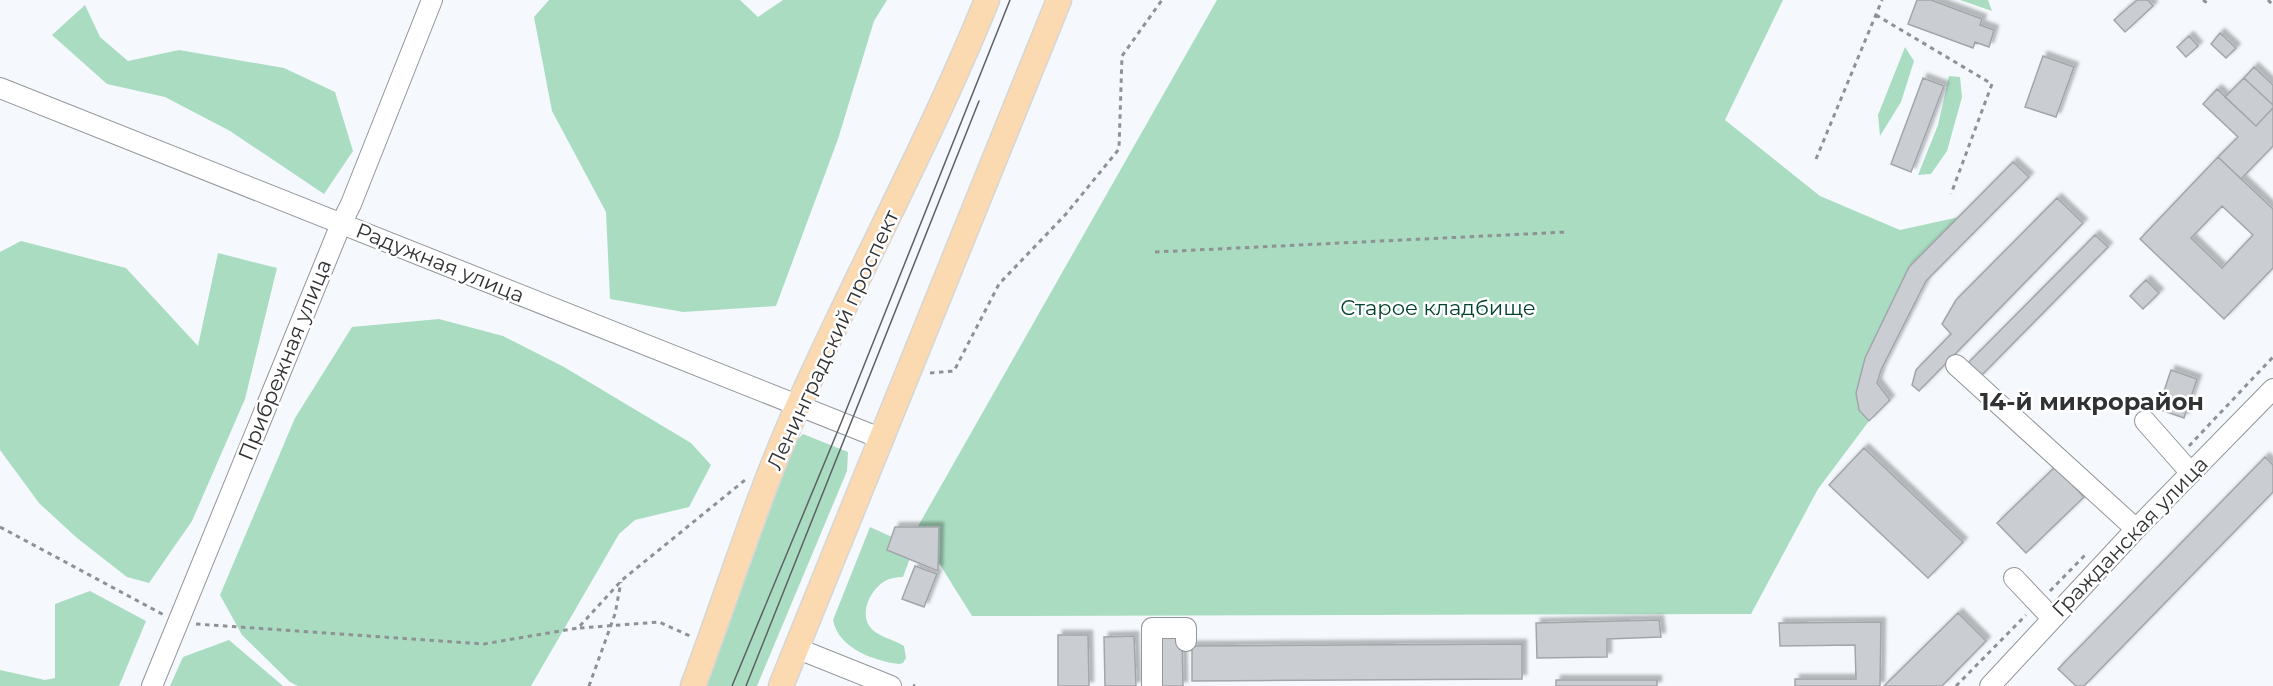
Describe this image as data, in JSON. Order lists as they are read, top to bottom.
{
  "streets": {
    "main road": ["Ленинградский проспект"],
    "street": ["Радужная улица", "Прибрежная улица", "Гражданская улица"]
  },
  "crossings": [
    ["Радужная улица", "Ленинградский проспект"],
    ["Радужная улица", "Прибрежная улица"]
  ],
  "districts": ["14-й микрорайон"],
  "parks": ["Старое кладбище"]
}
